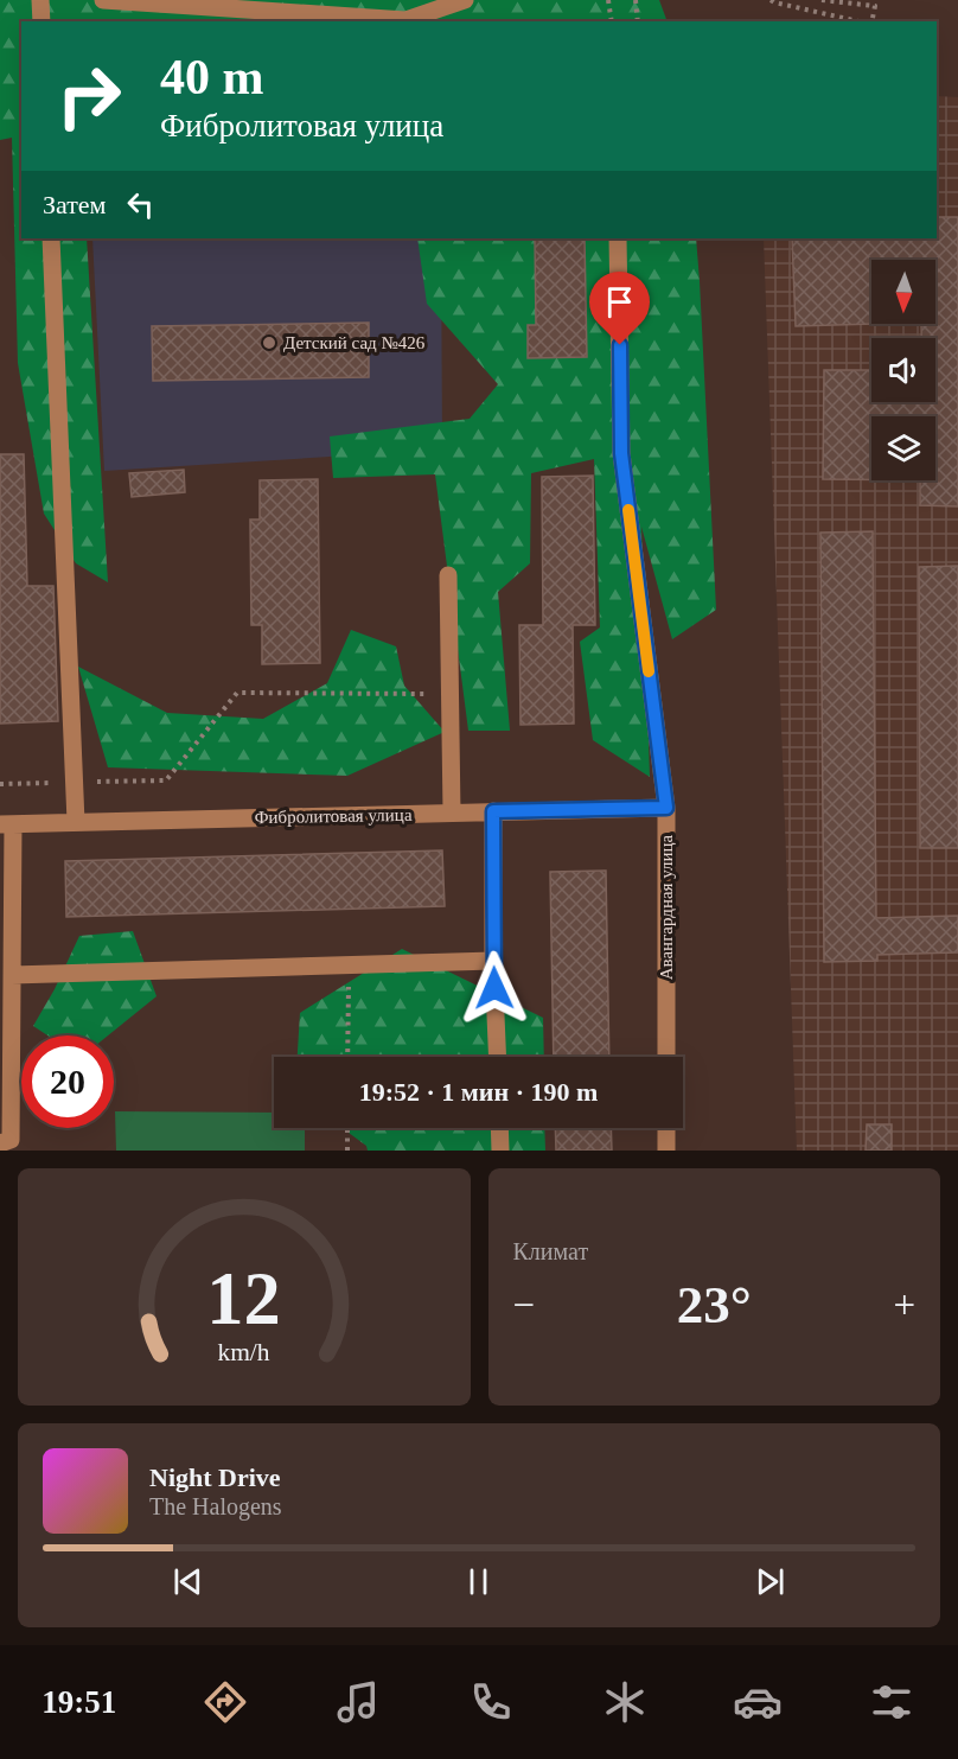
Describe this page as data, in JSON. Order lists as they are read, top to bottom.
{
  "streets": {
    "street": ["Фибролитовая улица", "Авангардная улица"]
  },
  "crossings": [
    ["Фибролитовая улица", "Авангардная улица"]
  ],
  "places": ["Детский сад №426"],
  "north": "bottom",
  "page": {
    "turn": ["40 m", "Фибролитовая улица"],
    "then": "Затем",
    "limit": "20",
    "trip": "19:52 · 1 мин · 190 m",
    "tile": "Климат",
    "heat": ["−", "23°", "+"],
    "song": ["Night Drive", "The Halogens"],
    "tabs": "19:51",
    "gauge": ["12", "km/h"]
  }
}
